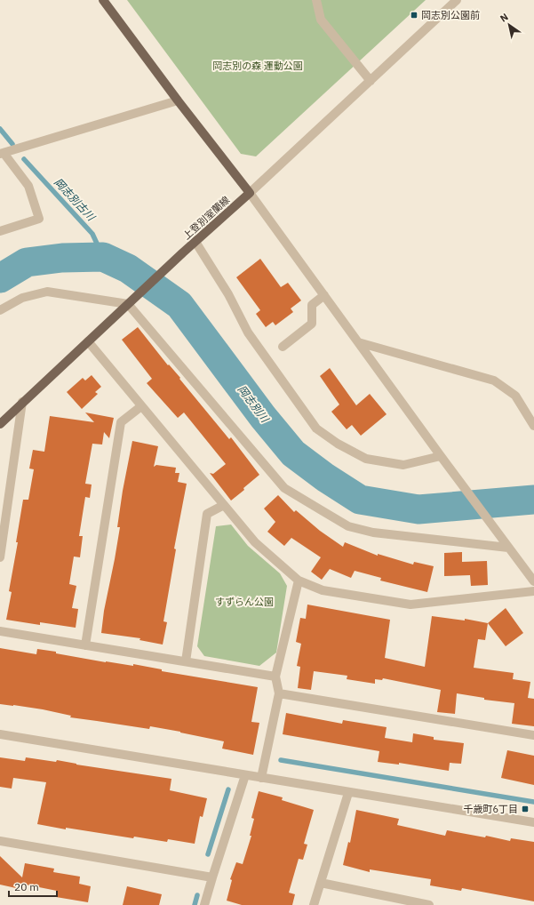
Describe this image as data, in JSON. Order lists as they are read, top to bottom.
{
  "streets": {
    "main road": ["上登別室蘭線"]
  },
  "water": ["岡志別古川", "岡志別川"],
  "parks": ["岡志別の森 運動公園", "すずらん公園"],
  "places": {
    "transit": ["岡志別公園前", "千歳町6丁目"]
  },
  "scale_bar": "20 m",
  "north": "top left"
}
